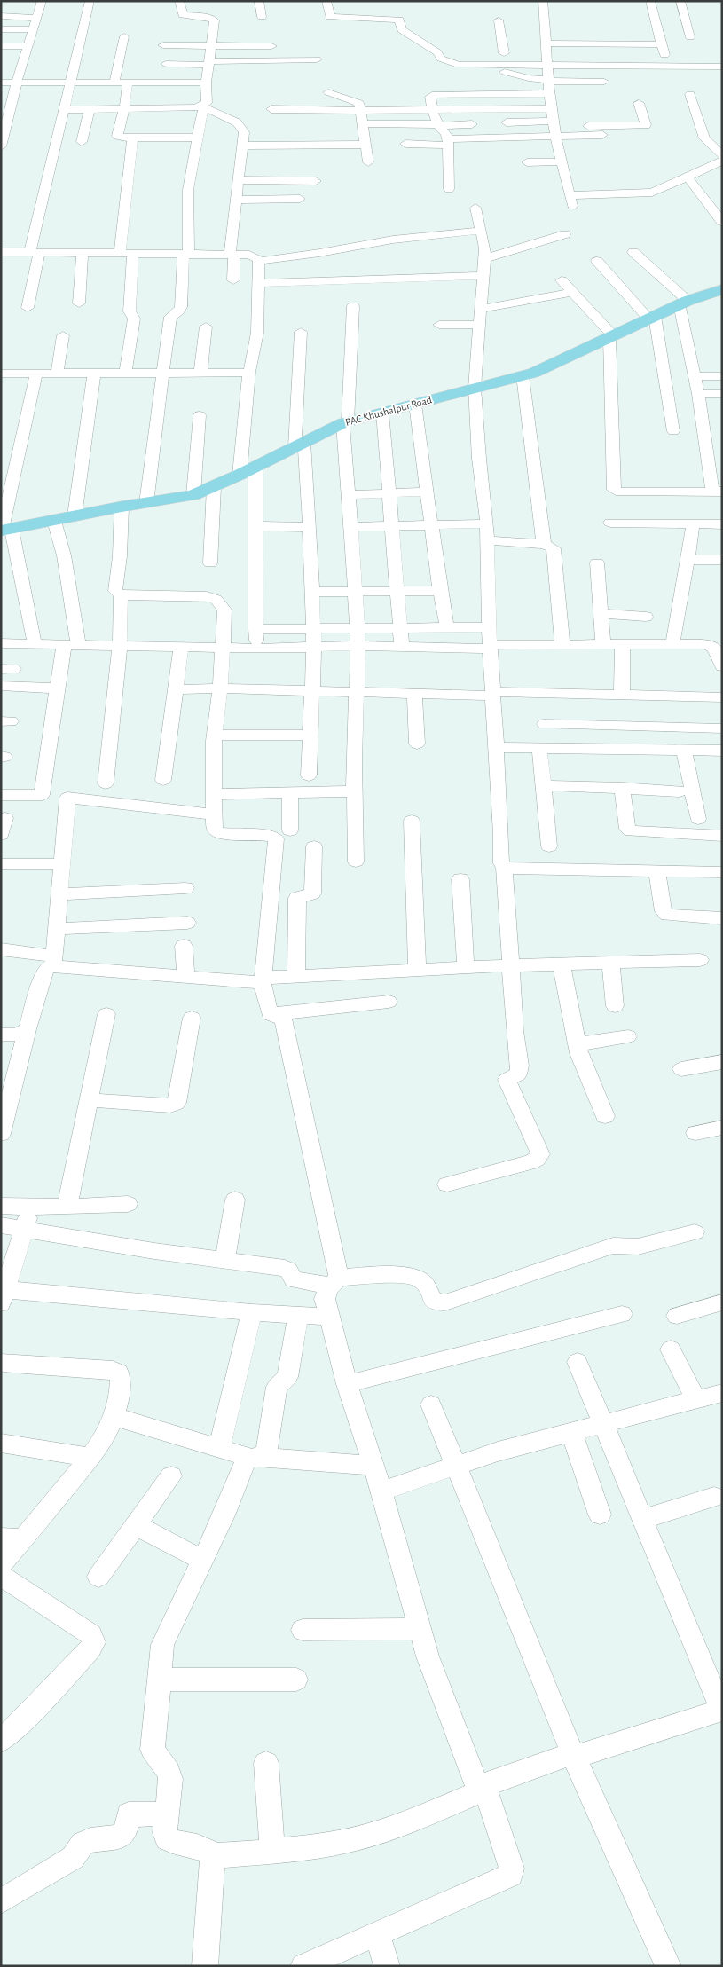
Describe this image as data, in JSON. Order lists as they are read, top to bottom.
{
  "streets": {
    "main road": ["PAC Khushalpur Road"]
  }
}
